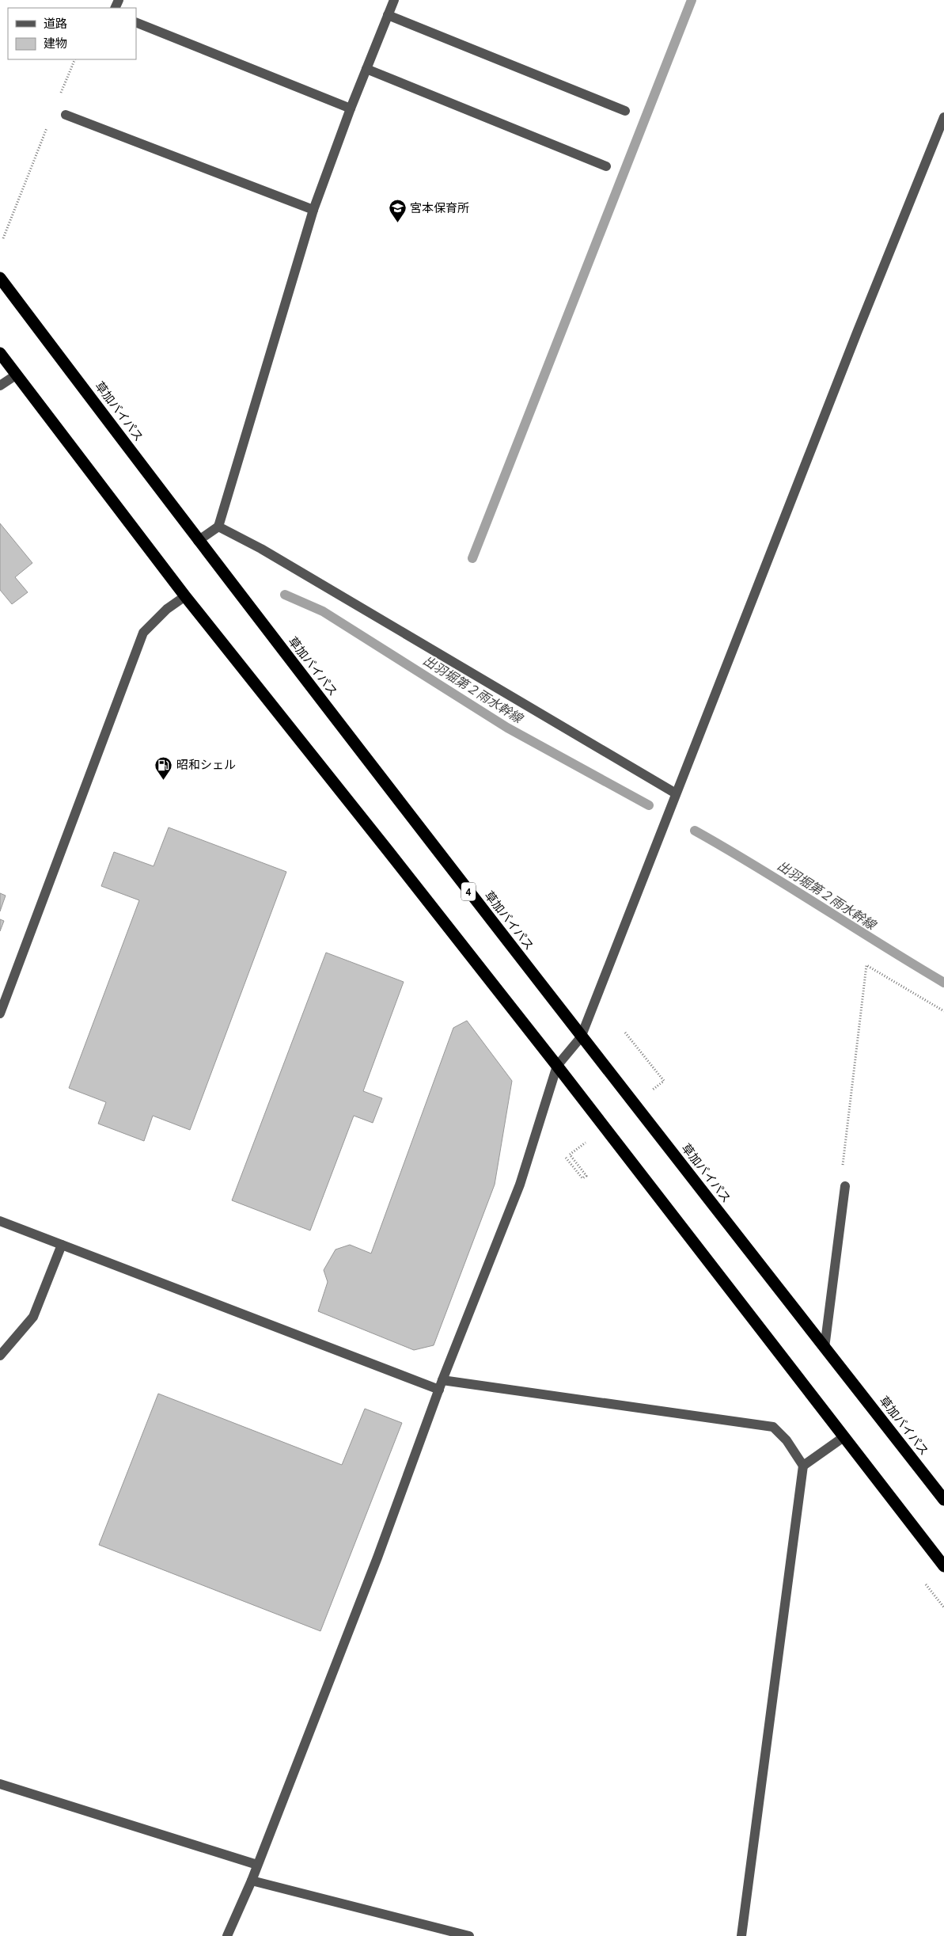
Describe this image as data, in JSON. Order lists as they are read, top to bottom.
{
  "streets": {
    "highway": ["草加バイパス", "4"]
  },
  "water": ["出羽堀第２雨水幹線"],
  "places": {
    "school or university": ["宮本保育所"],
    "fuel station": ["昭和シェル"]
  },
  "legend": ["道路", "建物"]
}
